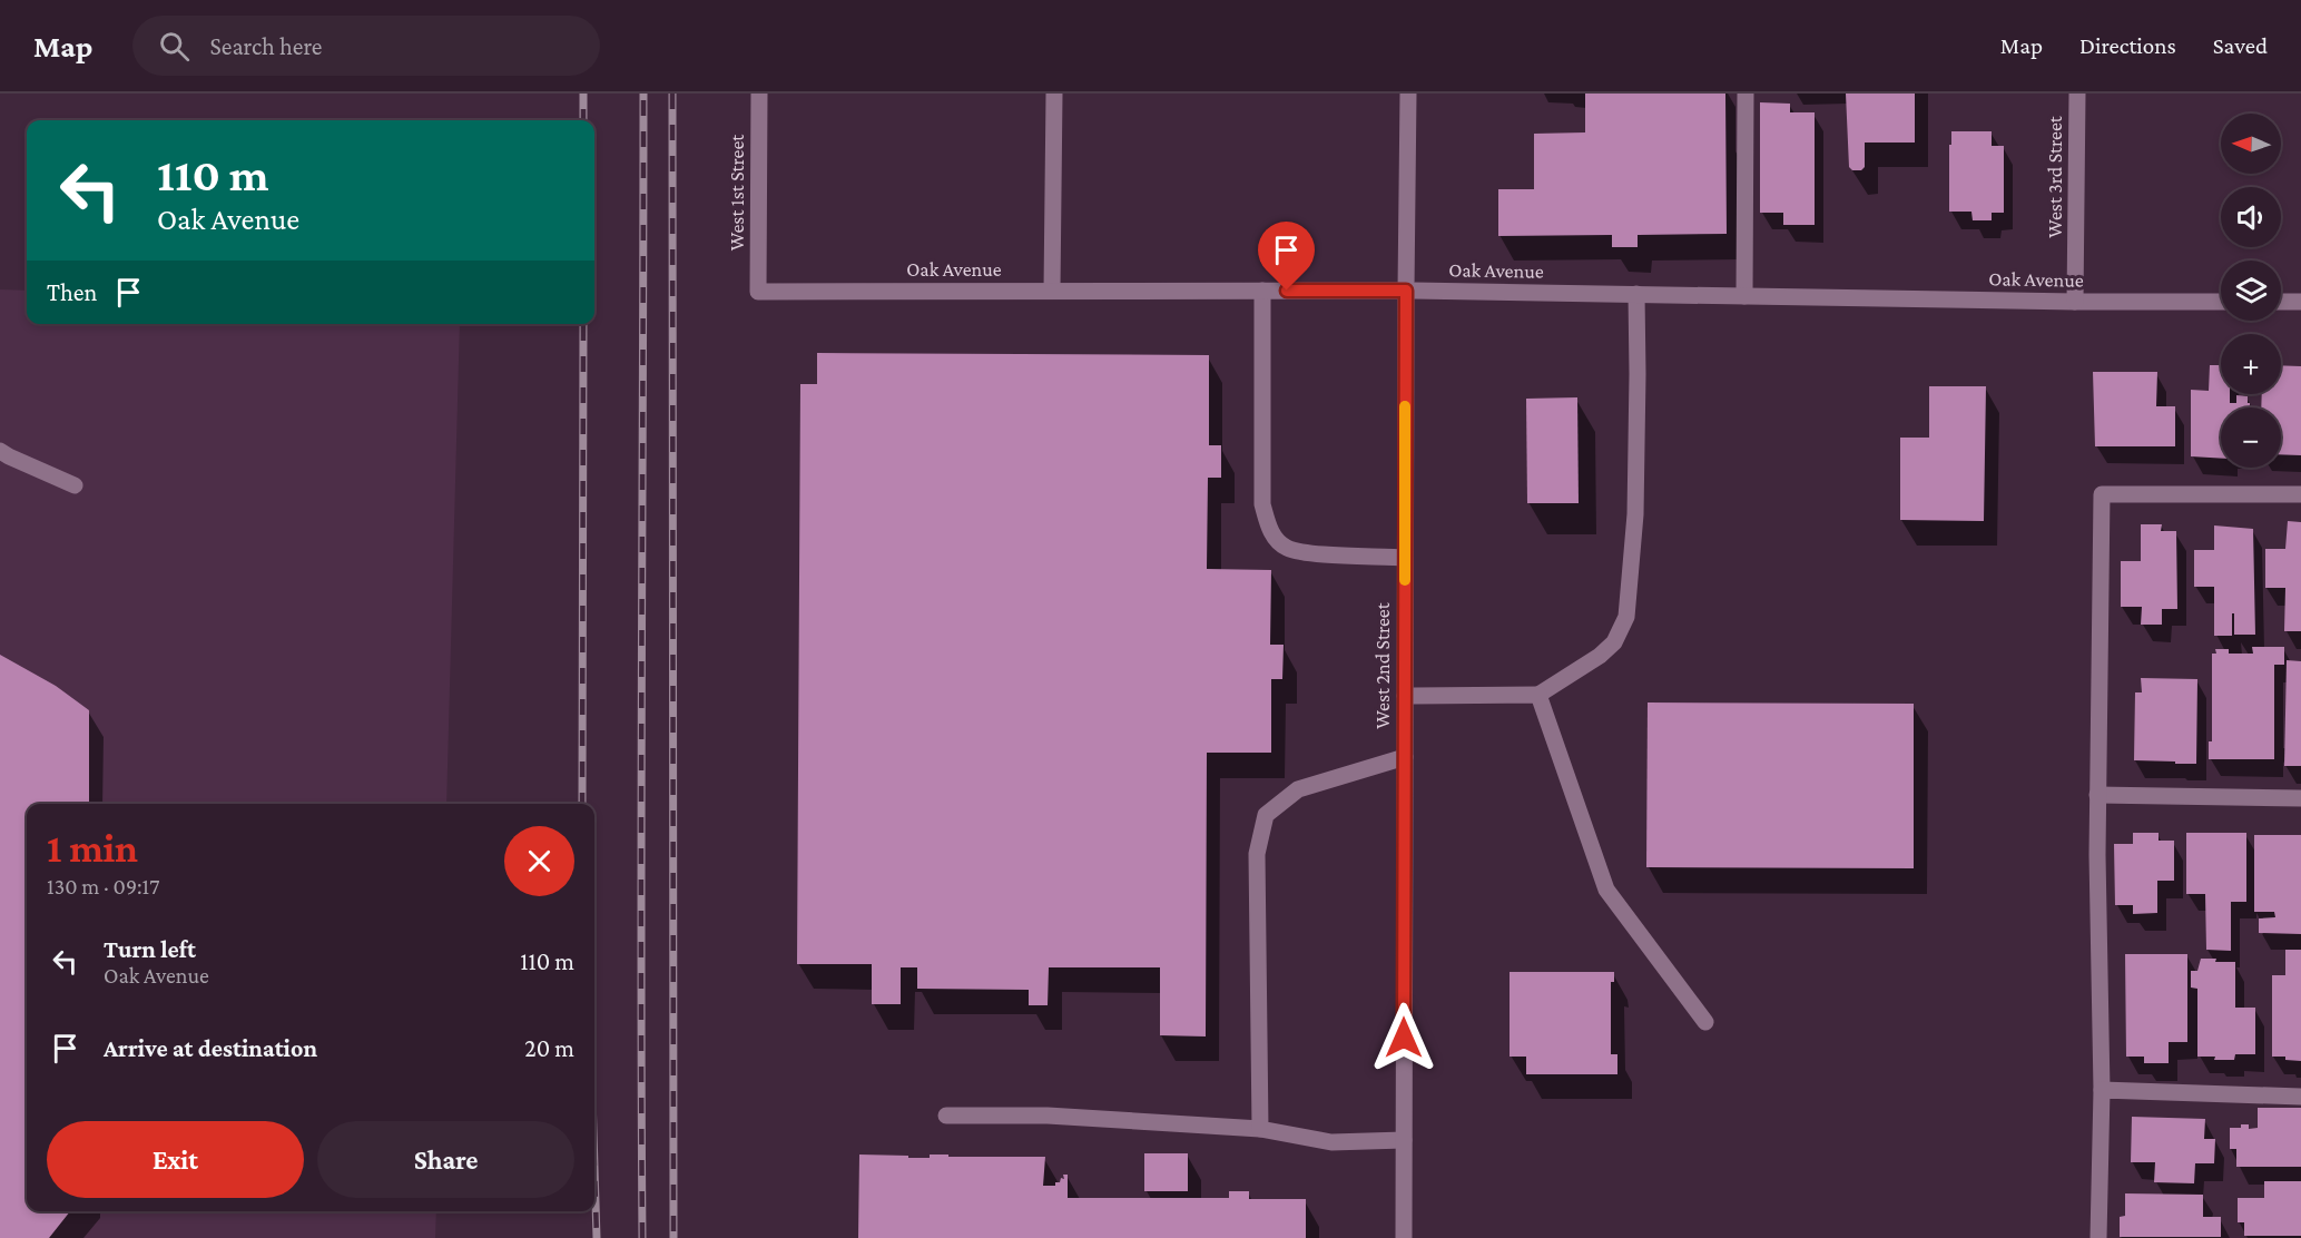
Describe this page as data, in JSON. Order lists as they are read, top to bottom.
{
  "streets": {
    "street": [
      "West 3rd Street",
      "West 1st Street",
      "Oak Avenue",
      "West 2nd Street"
    ]
  },
  "crossings": [
    ["West 3rd Street", "Oak Avenue"],
    ["West 1st Street", "Oak Avenue"],
    ["Oak Avenue", "West 2nd Street"]
  ],
  "north": "left",
  "page": {
    "header": "Map",
    "search": "Search here",
    "nav": ["Map", "Directions", "Saved"],
    "map_buttons": ["+", "−"],
    "turn": ["110 m", "Oak Avenue"],
    "then": "Then",
    "heading": ["1 min", "130 m · 09:17"],
    "list": [
      {
        "name": "Turn left",
        "note": "Oak Avenue",
        "value": "110 m"
      },
      {
        "name": "Arrive at destination",
        "value": "20 m"
      }
    ],
    "buttons": ["Exit", "Share"]
  }
}
